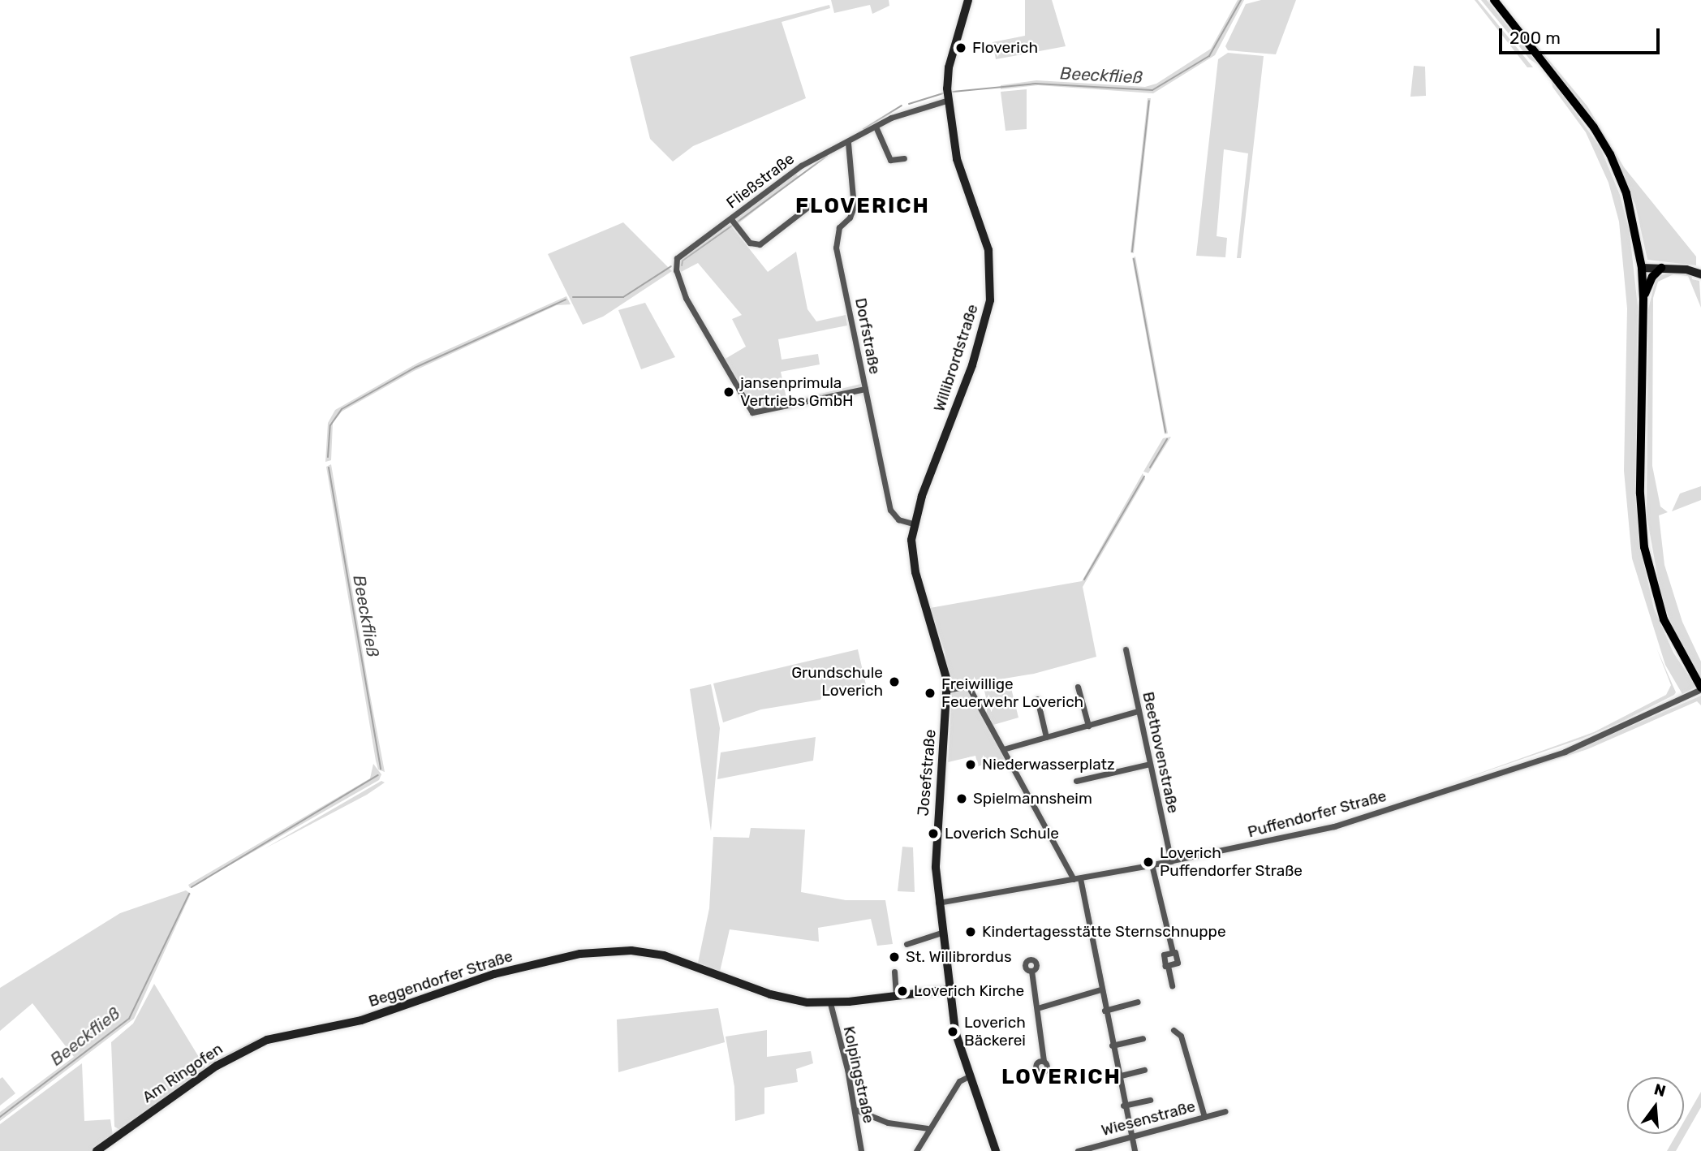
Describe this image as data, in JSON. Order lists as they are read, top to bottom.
{
  "streets": {
    "street": [
      "Fließstraße",
      "Dorfstraße",
      "Willibrordstraße",
      "Beethovenstraße",
      "Josefstraße",
      "Puffendorfer Straße",
      "Beggendorfer Straße",
      "Am Ringofen",
      "Kolpingstraße",
      "Wiesenstraße"
    ]
  },
  "crossings": [
    ["Fließstraße", "Dorfstraße"],
    ["Fließstraße", "Willibrordstraße"],
    ["Dorfstraße", "Willibrordstraße"],
    ["Dorfstraße", "Josefstraße"],
    ["Willibrordstraße", "Josefstraße"],
    ["Beethovenstraße", "Puffendorfer Straße"],
    ["Josefstraße", "Puffendorfer Straße"],
    ["Josefstraße", "Beggendorfer Straße"],
    ["Beggendorfer Straße", "Am Ringofen"],
    ["Beggendorfer Straße", "Kolpingstraße"]
  ],
  "districts": ["FLOVERICH", "LOVERICH"],
  "water": ["Beeckfließ"],
  "places": [
    "Floverich",
    "jansenprimula Vertriebs GmbH",
    "Grundschule Loverich",
    "Freiwillige Feuerwehr Loverich",
    "Niederwasserplatz",
    "Spielmannsheim",
    "Loverich Schule",
    "Loverich Puffendorfer Straße",
    "Kindertagesstätte Sternschnuppe",
    "St. Willibrordus",
    "Loverich Kirche",
    "Loverich Bäckerei"
  ],
  "scale_bar": "200 m",
  "north": "top"
}
